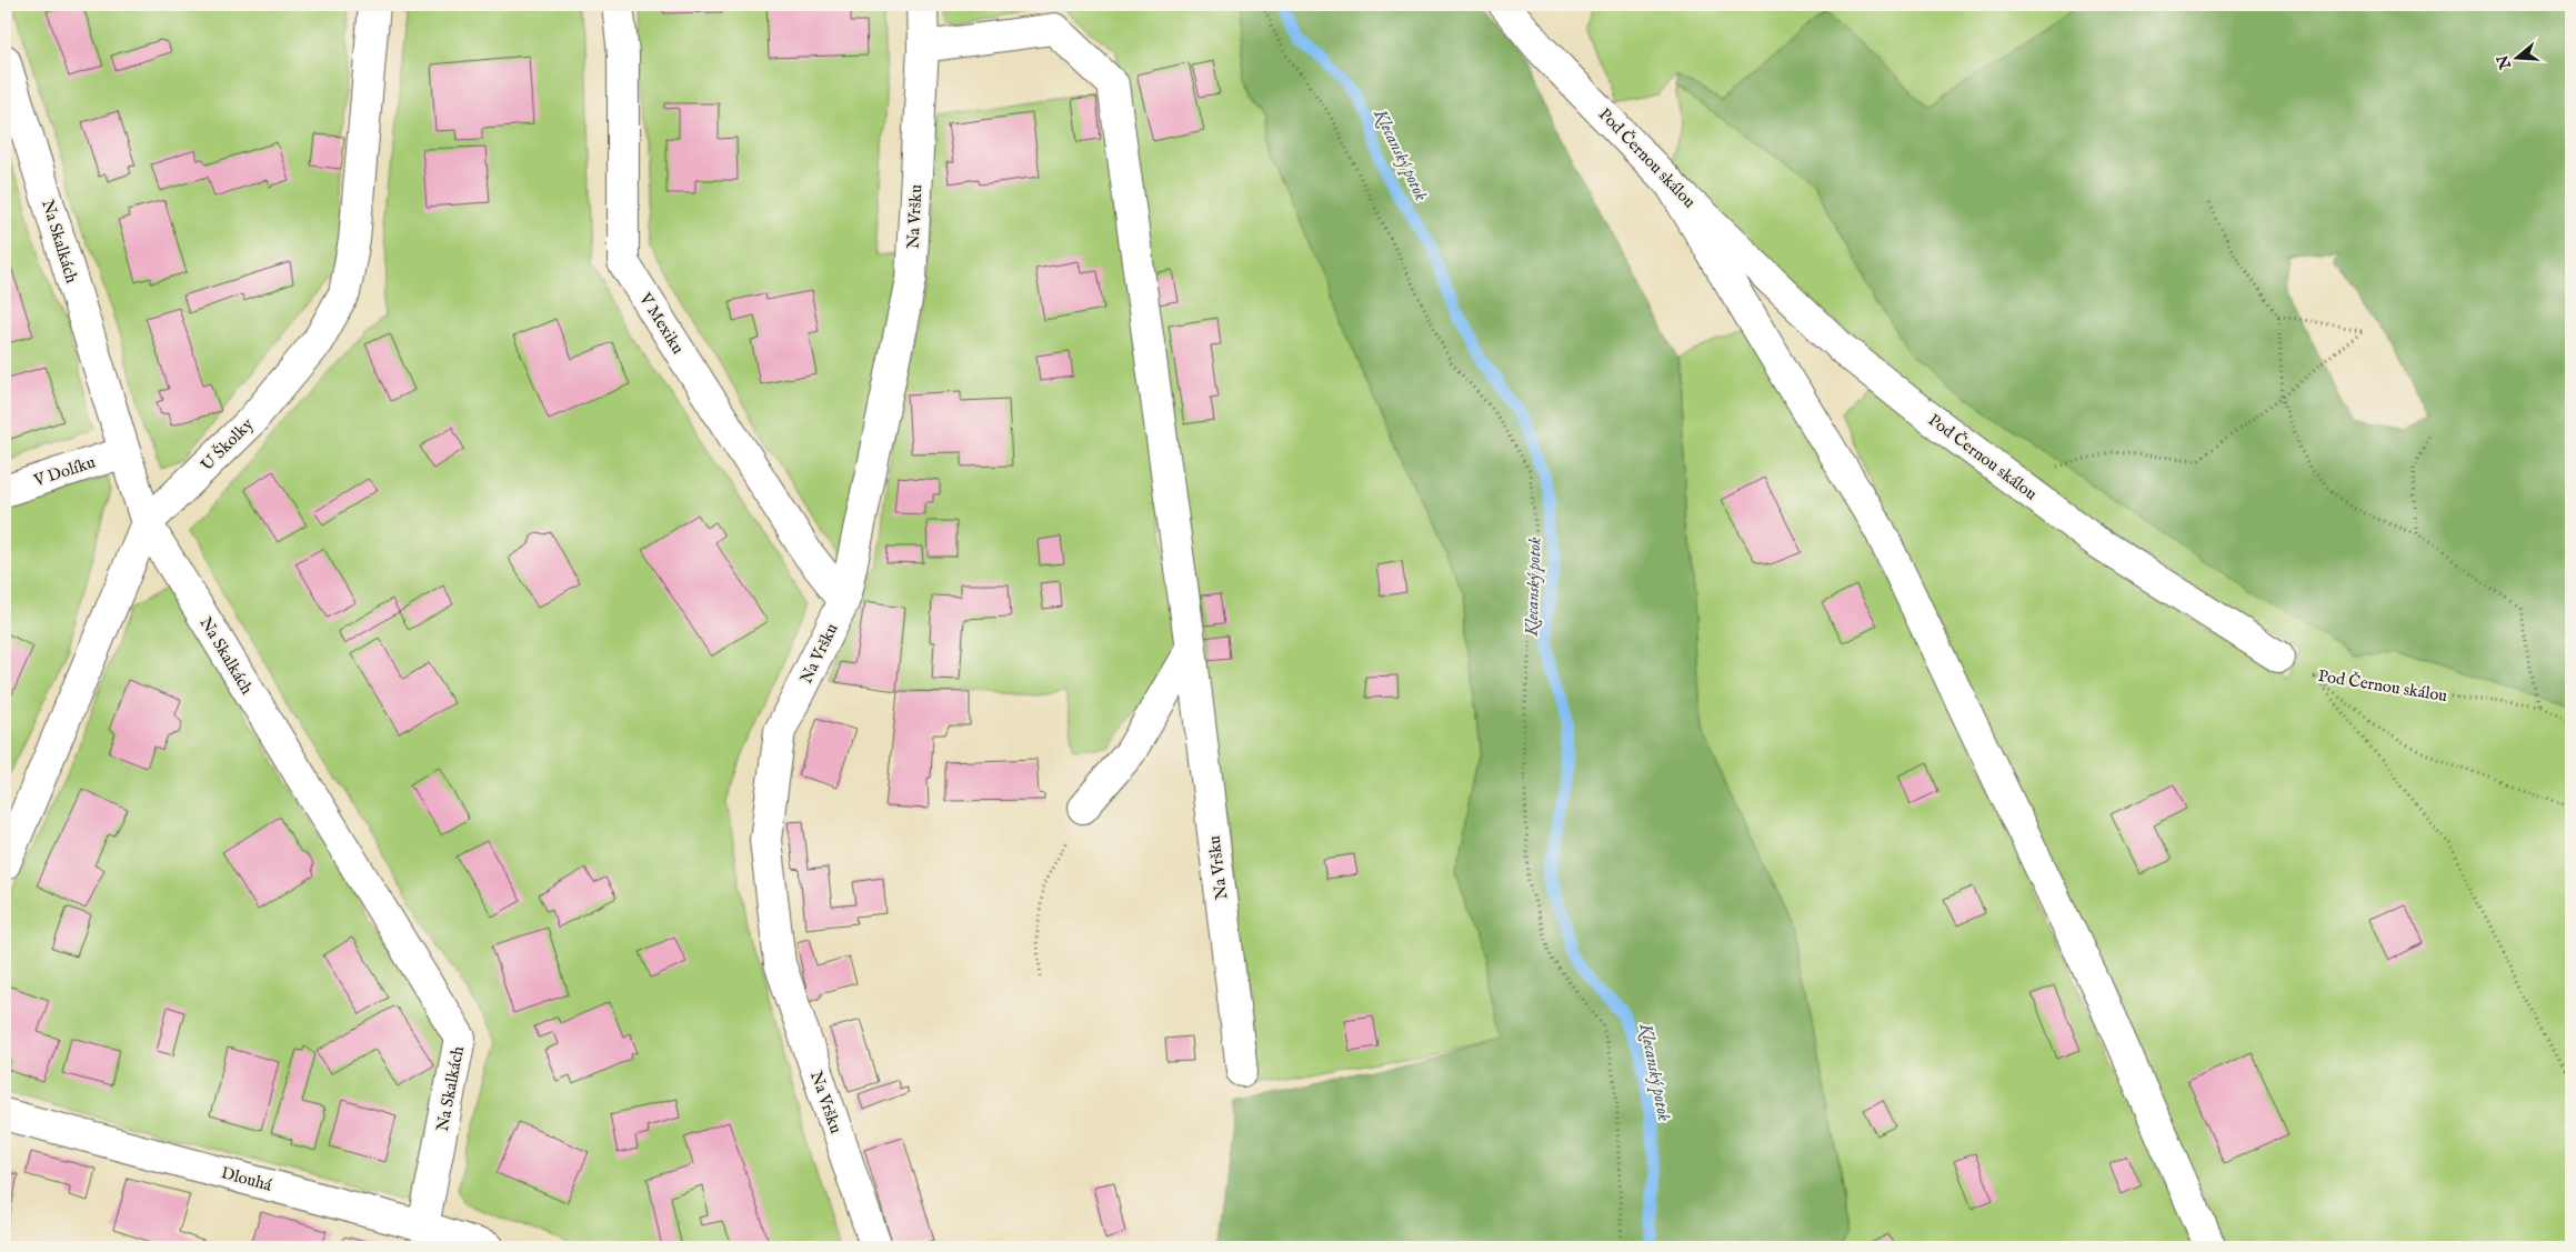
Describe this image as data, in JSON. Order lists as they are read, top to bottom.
{
  "streets": {
    "street": [
      "Pod Černou skálou",
      "Na Vršku",
      "Na Skalkách",
      "V Mexiku",
      "U Školky",
      "V Dolíku",
      "Dlouhá"
    ]
  },
  "crossings": [
    ["Na Vršku", "V Mexiku"],
    ["Na Skalkách", "U Školky"],
    ["Na Skalkách", "V Dolíku"],
    ["Na Skalkách", "Dlouhá"]
  ],
  "water": ["Klecanský potok"],
  "north": "left"
}
